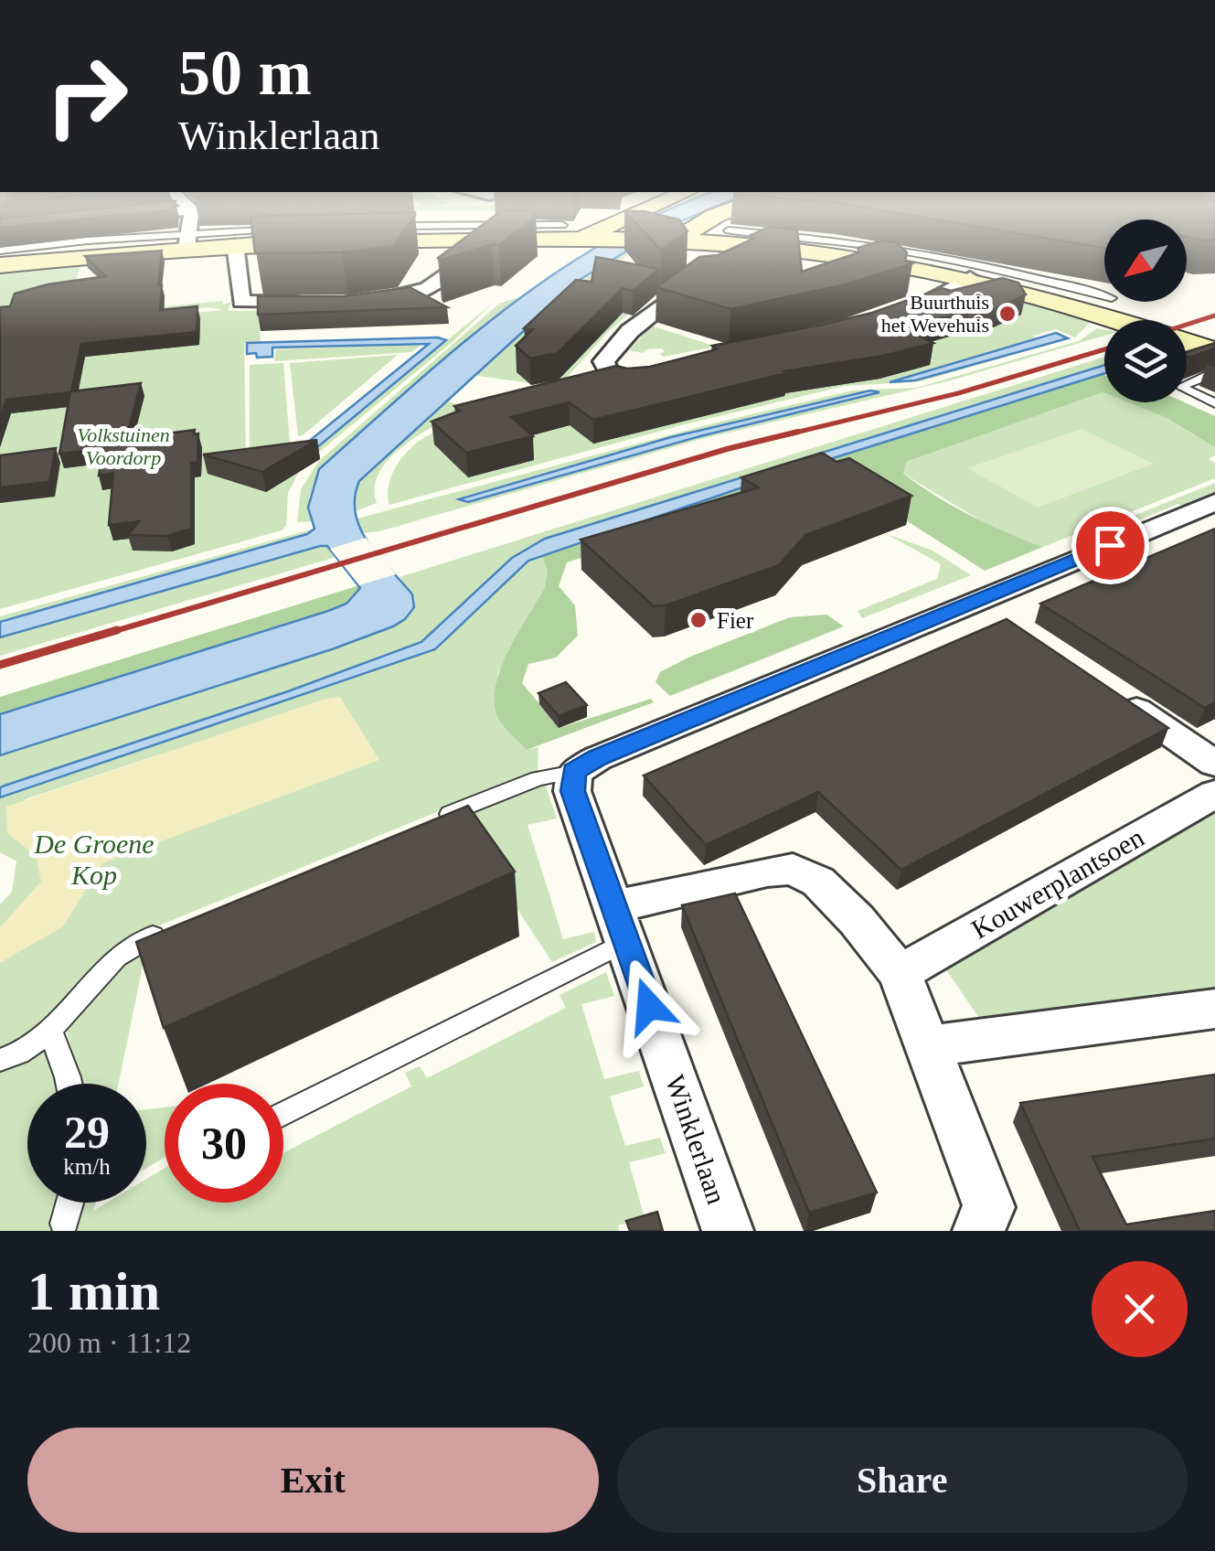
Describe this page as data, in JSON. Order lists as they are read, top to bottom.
{
  "streets": {
    "street": ["Kouwerplantsoen", "Winklerlaan"]
  },
  "parks": ["Volkstuinen Voordorp", "De Groene Kop"],
  "places": ["Buurthuis het Wevehuis", "Fier"],
  "north": "bottom left",
  "page": {
    "turn": ["50 m", "Winklerlaan"],
    "speed": "29 km/h",
    "limit": "30",
    "heading": ["1 min", "200 m · 11:12"],
    "buttons": ["Exit", "Share"]
  }
}
